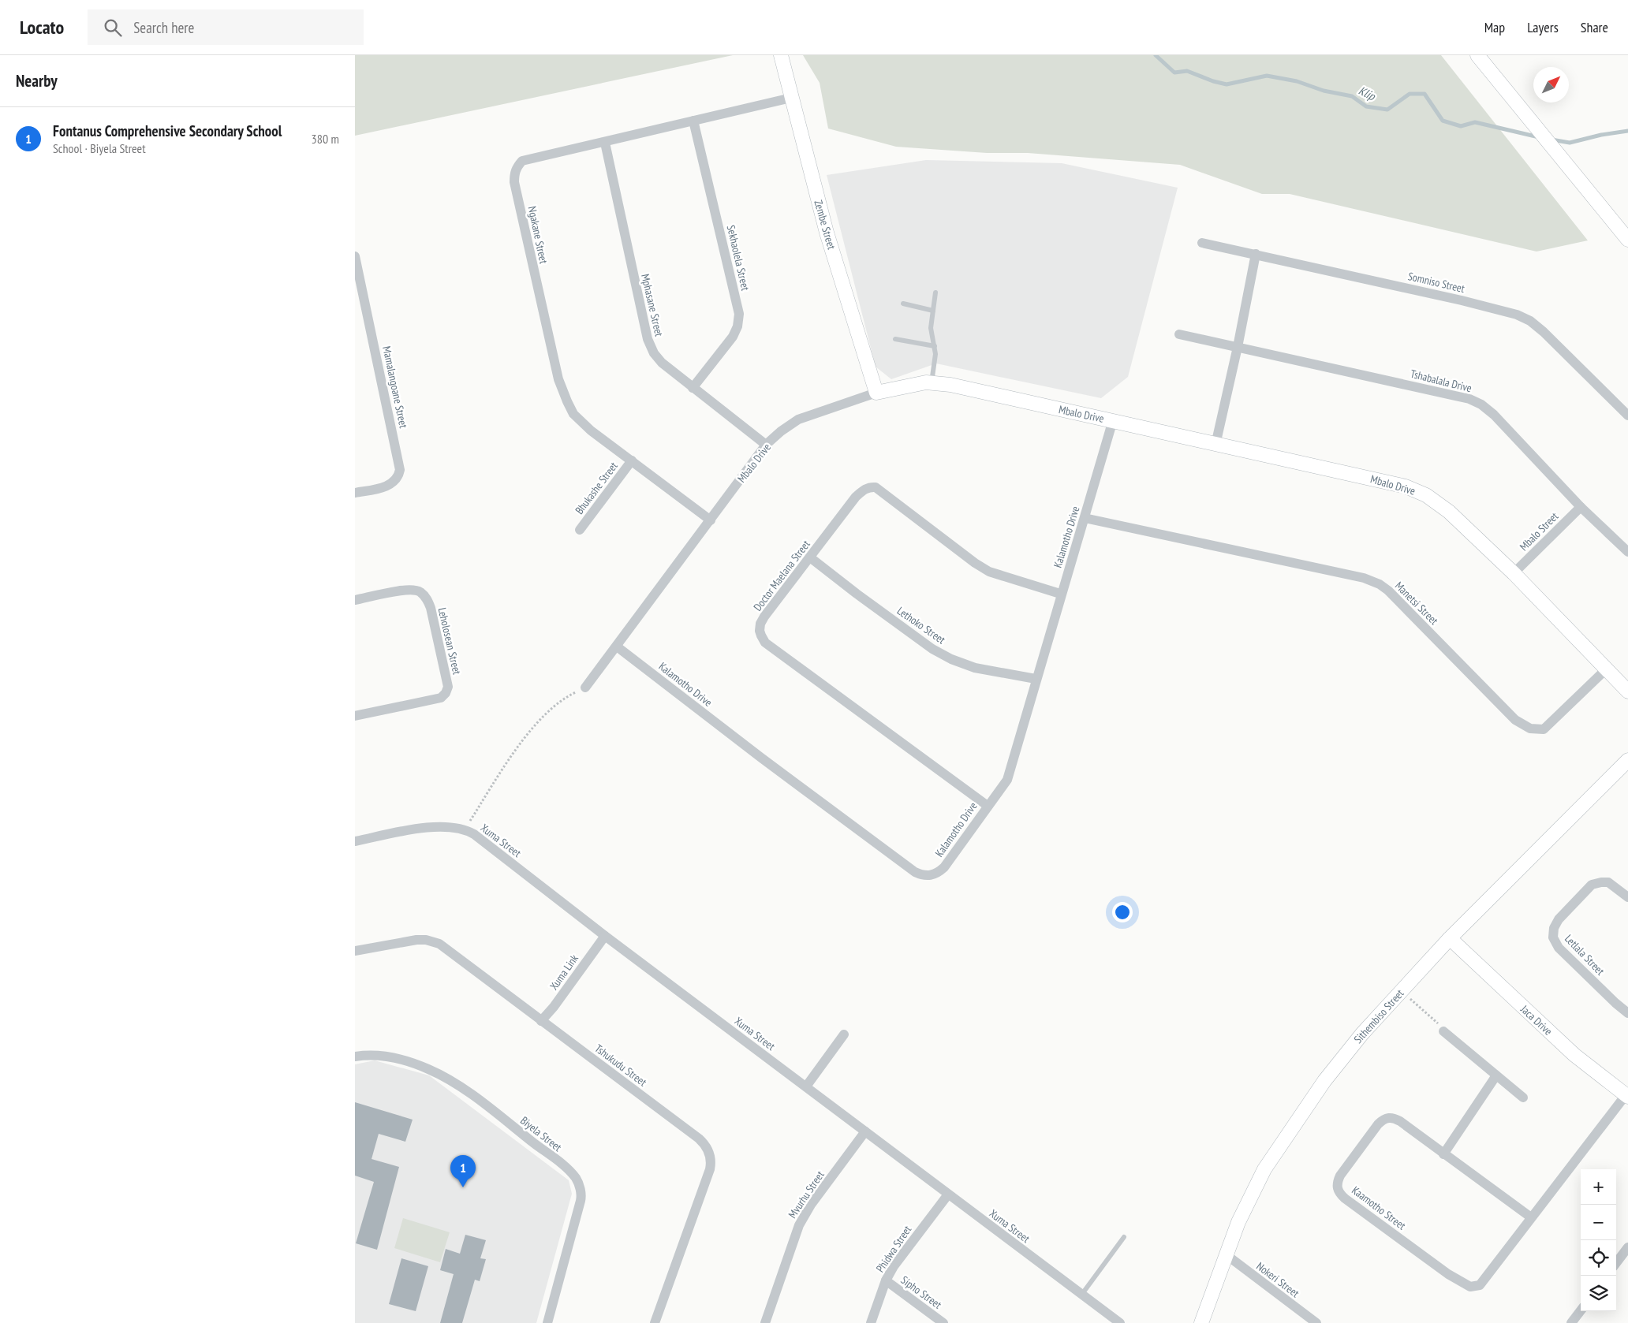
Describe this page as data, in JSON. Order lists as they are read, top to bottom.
{
  "streets": {
    "street": [
      "Zembe Street",
      "Ngakane Street",
      "Sekhaolela Street",
      "Somniso Street",
      "Mphasane Street",
      "Tshabalala Drive",
      "Mamalangoane Street",
      "Mbalo Drive",
      "Bhukashe Street",
      "Mbalo Street",
      "Kalamotho Drive",
      "Doctor Maelana Street",
      "Manetsi Street",
      "Lethoko Street",
      "Leholosean Street",
      "Xuma Street",
      "Letlala Street",
      "Xuma Link",
      "Sithembiso Street",
      "Jaca Drive",
      "Tshukudu Street",
      "Biyela Street",
      "Mvurhu Street",
      "Kaamotho Street",
      "Phidwa Street",
      "Nokeri Street",
      "Sipho Street"
    ]
  },
  "crossings": [
    ["Zembe Street", "Ngakane Street"],
    ["Zembe Street", "Mbalo Drive"],
    ["Ngakane Street", "Sekhaolela Street"],
    ["Ngakane Street", "Mphasane Street"],
    ["Ngakane Street", "Mbalo Drive"],
    ["Ngakane Street", "Bhukashe Street"],
    ["Sekhaolela Street", "Mphasane Street"],
    ["Mphasane Street", "Mbalo Drive"],
    ["Tshabalala Drive", "Mbalo Street"],
    ["Mbalo Drive", "Mbalo Street"],
    ["Mbalo Drive", "Kalamotho Drive"],
    ["Mbalo Drive", "Manetsi Street"],
    ["Kalamotho Drive", "Doctor Maelana Street"],
    ["Kalamotho Drive", "Manetsi Street"],
    ["Kalamotho Drive", "Lethoko Street"],
    ["Doctor Maelana Street", "Lethoko Street"],
    ["Xuma Street", "Xuma Link"],
    ["Xuma Street", "Mvurhu Street"],
    ["Xuma Street", "Phidwa Street"],
    ["Xuma Link", "Tshukudu Street"],
    ["Sithembiso Street", "Jaca Drive"],
    ["Sithembiso Street", "Nokeri Street"],
    ["Jaca Drive", "Kaamotho Street"],
    ["Phidwa Street", "Sipho Street"]
  ],
  "water": ["Klip"],
  "north": "top right",
  "page": {
    "header": "Locato",
    "search": "Search here",
    "nav": ["Map", "Layers", "Share"],
    "heading": "Nearby",
    "list": [
      {
        "mark": "1",
        "name": "Fontanus Comprehensive Secondary School",
        "note": "School · Biyela Street",
        "value": "380 m"
      }
    ],
    "pins": "1",
    "map_buttons": ["+", "−"]
  }
}
